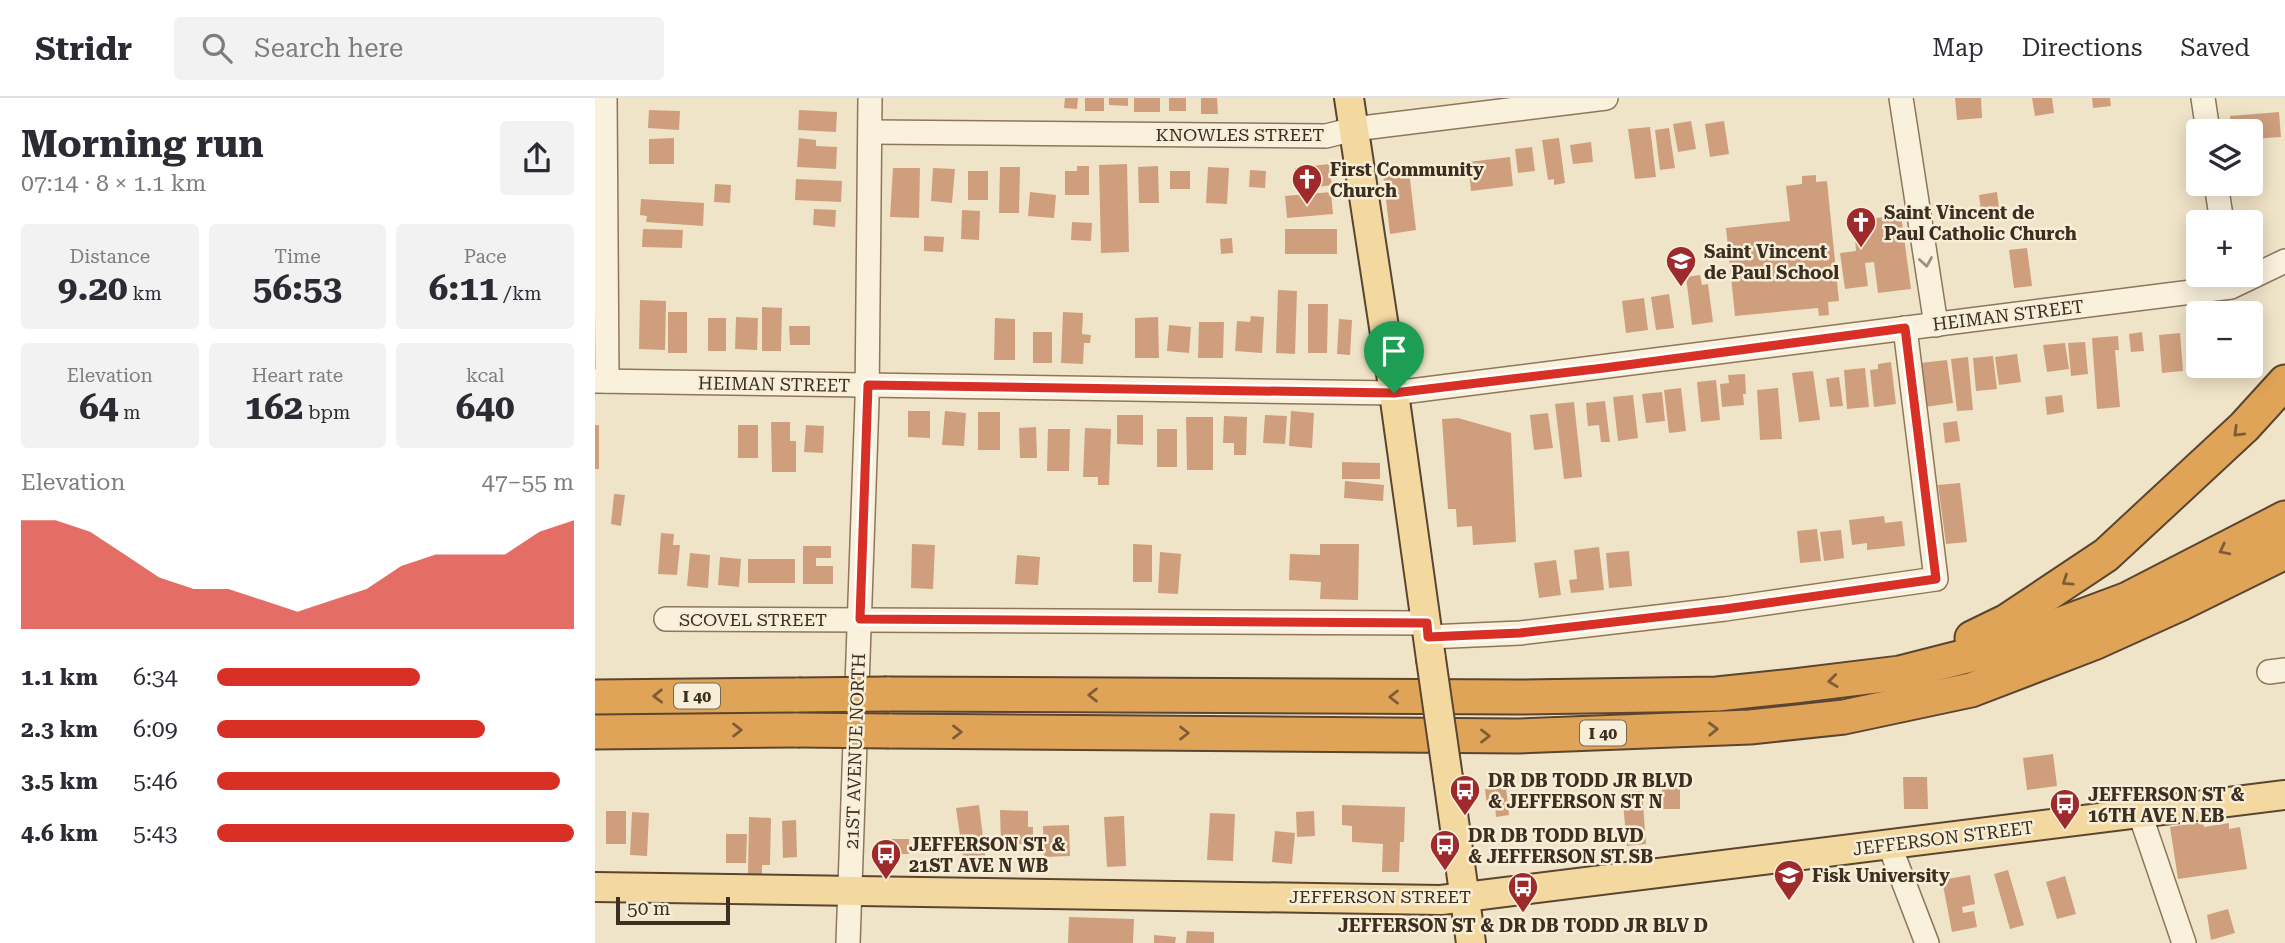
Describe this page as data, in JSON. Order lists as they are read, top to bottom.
{
  "streets": {
    "highway": ["I 40"],
    "main road": ["JEFFERSON STREET"],
    "street": [
      "KNOWLES STREET",
      "HEIMAN STREET",
      "SCOVEL STREET",
      "21ST AVENUE NORTH"
    ]
  },
  "crossings": [
    ["KNOWLES STREET", "21ST AVENUE NORTH"],
    ["HEIMAN STREET", "SCOVEL STREET"],
    ["HEIMAN STREET", "21ST AVENUE NORTH"],
    ["SCOVEL STREET", "21ST AVENUE NORTH"],
    ["21ST AVENUE NORTH", "JEFFERSON STREET"]
  ],
  "places": {
    "church": ["First Community Church", "Saint Vincent de Paul Catholic Church"],
    "school or university": ["Saint Vincent de Paul School", "Fisk University"],
    "bus stop": [
      "DR DB TODD JR BLVD & JEFFERSON ST N",
      "JEFFERSON ST & 16TH AVE N EB",
      "DR DB TODD BLVD & JEFFERSON ST SB",
      "JEFFERSON ST & 21ST AVE N WB",
      "JEFFERSON ST & DR DB TODD JR BLV D"
    ]
  },
  "scale_bar": "50 m",
  "page": {
    "header": "Stridr",
    "search": "Search here",
    "nav": ["Map", "Directions", "Saved"],
    "heading": ["Morning run", "07:14 · 8 × 1.1 km"],
    "map_buttons": ["+", "−"],
    "stats": [
      ["Distance", "9.20 km"],
      ["Time", "56:53"],
      ["Pace", "6:11 /km"],
      ["Elevation", "64 m"],
      ["Heart rate", "162 bpm"],
      ["kcal", "640"]
    ],
    "chart": ["Elevation", "47–55 m"],
    "list": [
      {
        "name": "1.1 km",
        "note": "6:34"
      },
      {
        "name": "2.3 km",
        "note": "6:09"
      },
      {
        "name": "3.5 km",
        "note": "5:46"
      },
      {
        "name": "4.6 km",
        "note": "5:43"
      }
    ],
    "scale": "50 m"
  }
}
